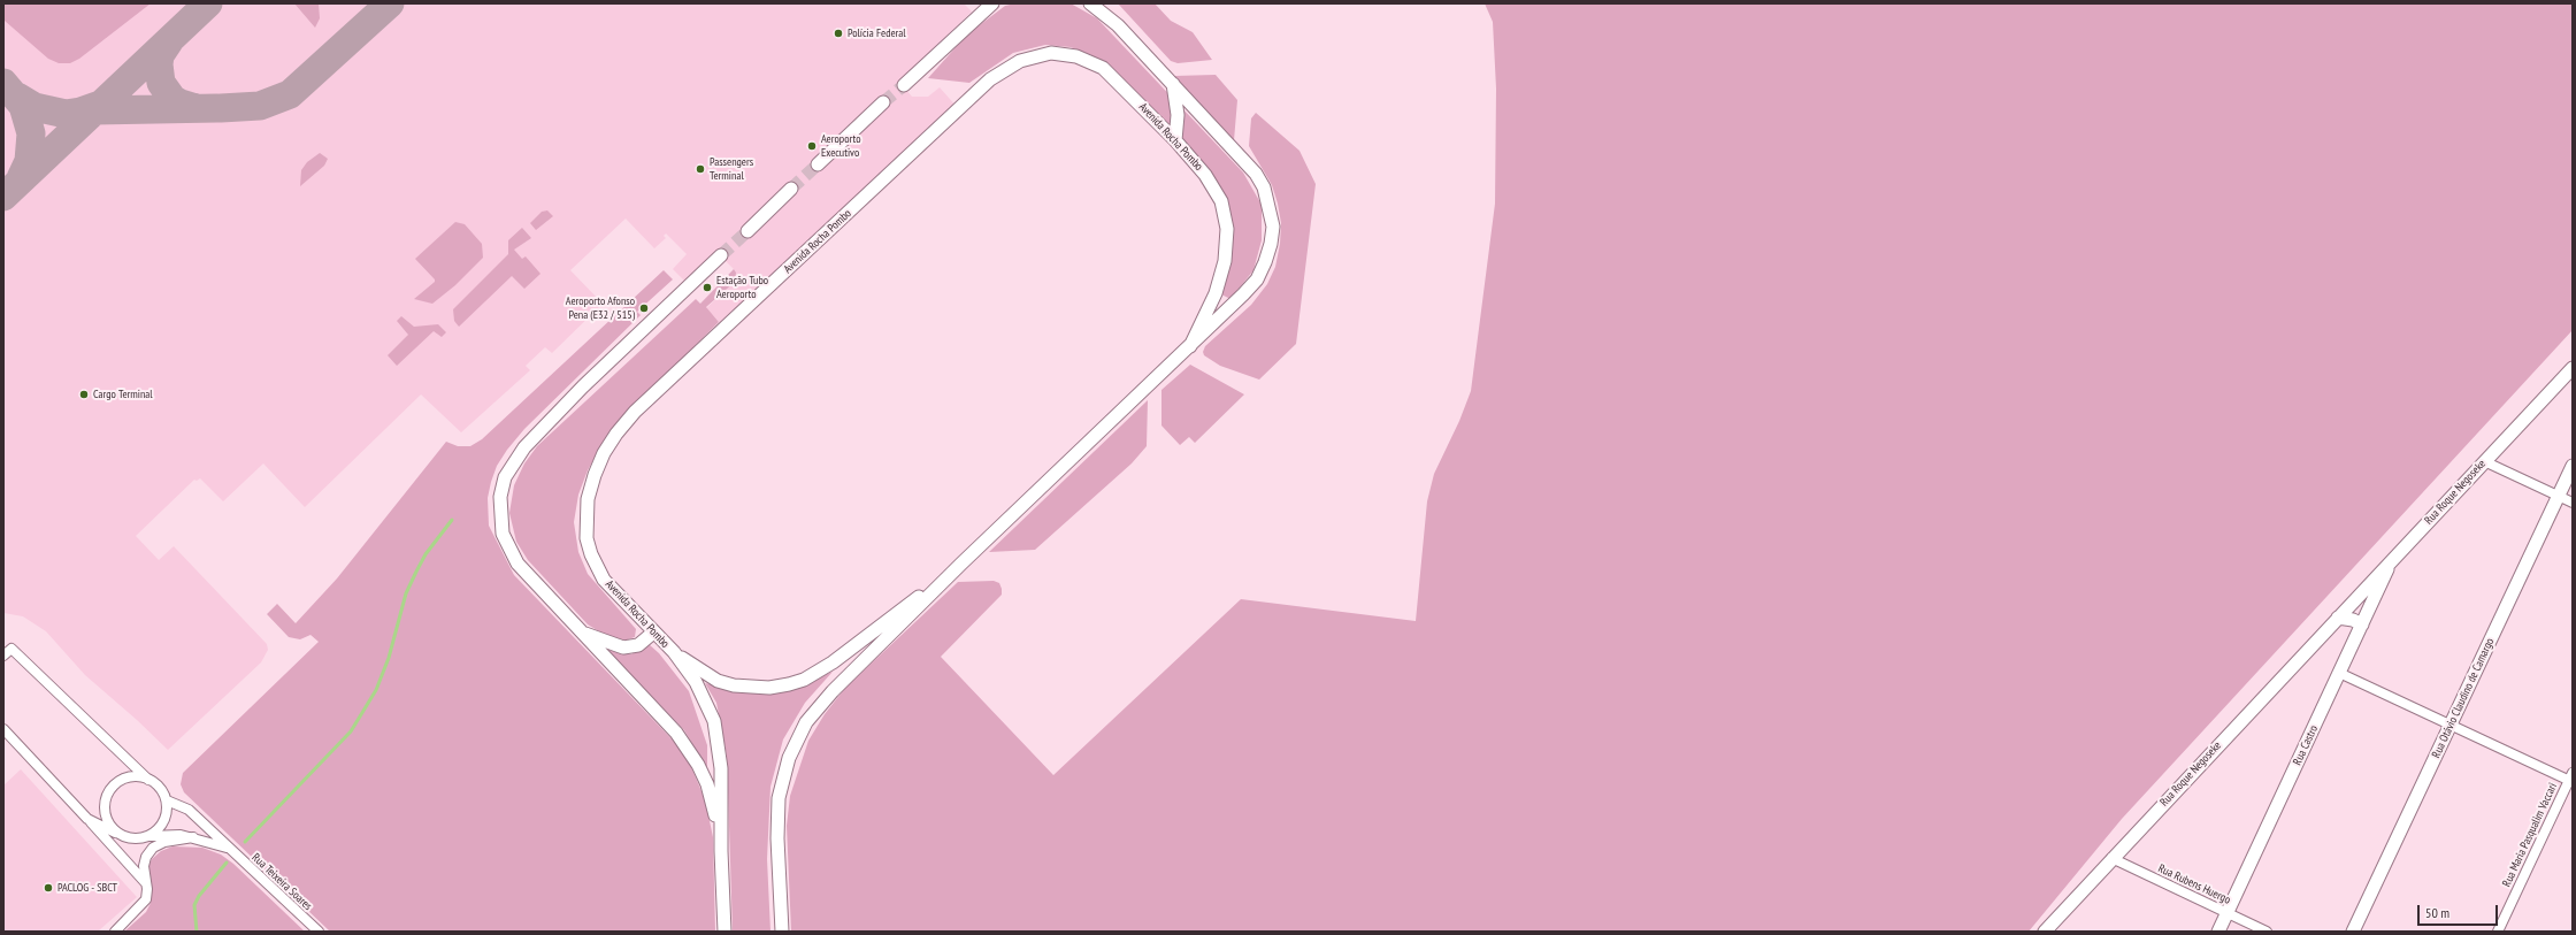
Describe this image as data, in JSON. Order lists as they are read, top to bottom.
{
  "streets": {
    "main road": [
      "Avenida Rocha Pombo",
      "Rua Roque Negoseke",
      "Rua Otávio Claudino de Camargo",
      "Rua Castro"
    ],
    "street": ["Rua Maria Pasqualim Vaccari", "Rua Teixeira Soares", "Rua Rubens Huergo"]
  },
  "crossings": [
    ["Rua Roque Negoseke", "Rua Castro"],
    ["Rua Roque Negoseke", "Rua Rubens Huergo"],
    ["Rua Castro", "Rua Rubens Huergo"]
  ],
  "places": [
    "Polícia Federal",
    "Aeroporto Executivo",
    "Passengers Terminal",
    "Estação Tubo Aeroporto",
    "Aeroporto Afonso Pena (E32 / 515)",
    "Cargo Terminal",
    "PACLOG - SBCT"
  ],
  "scale_bar": "50 m"
}
